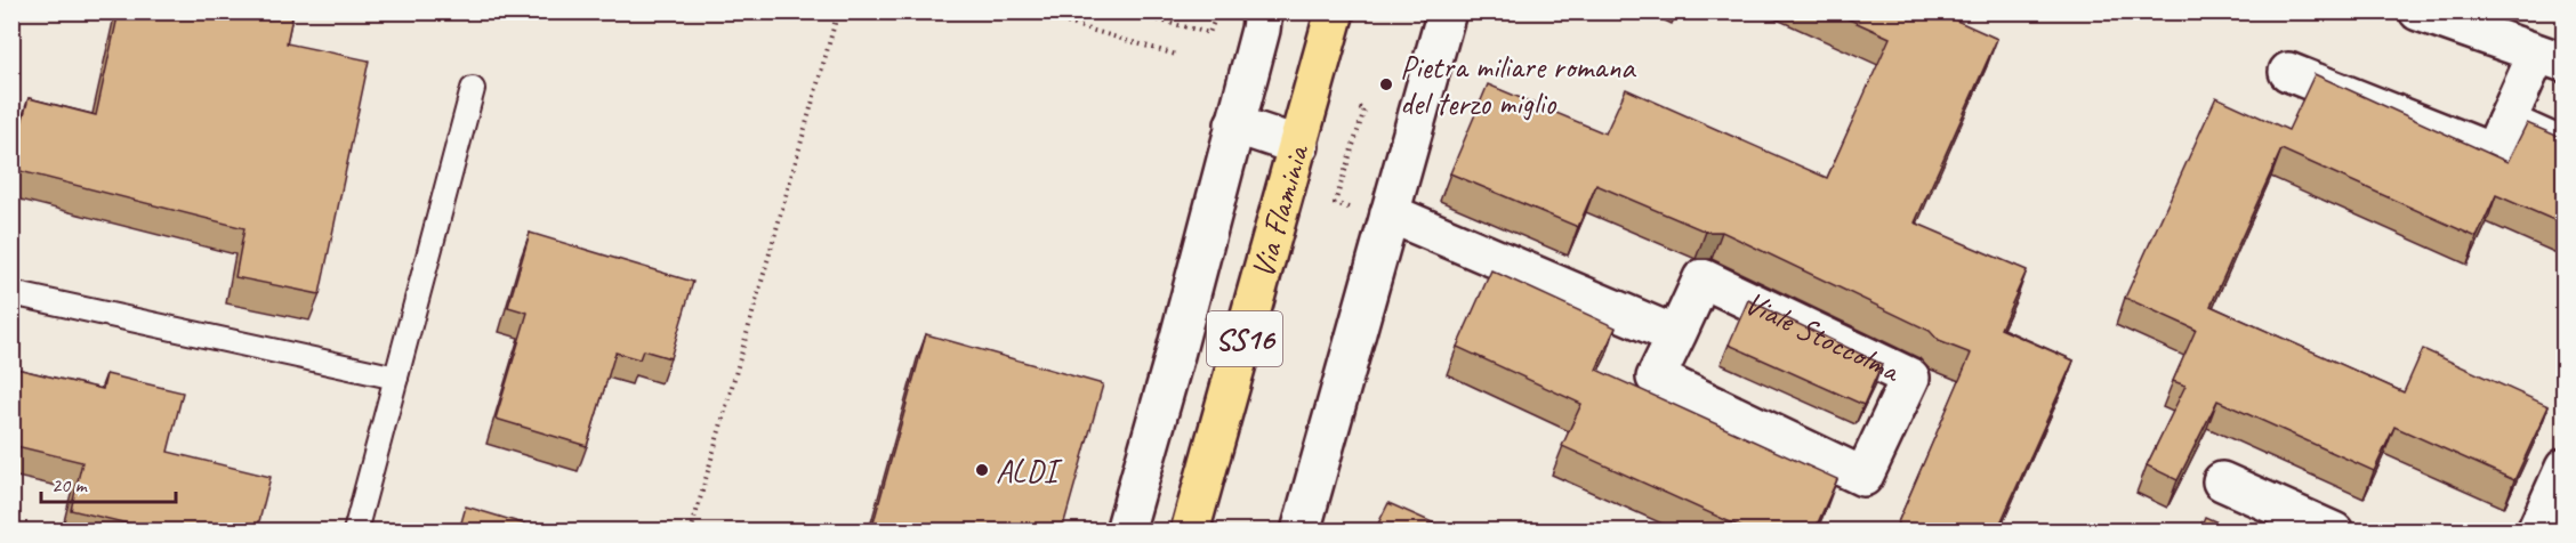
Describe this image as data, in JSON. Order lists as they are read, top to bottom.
{
  "streets": {
    "main road": ["Via Flaminia", "SS16"],
    "street": ["Viale Stoccolma"]
  },
  "places": ["Pietra miliare romana del terzo miglio", "ALDI"],
  "scale_bar": "20 m"
}
